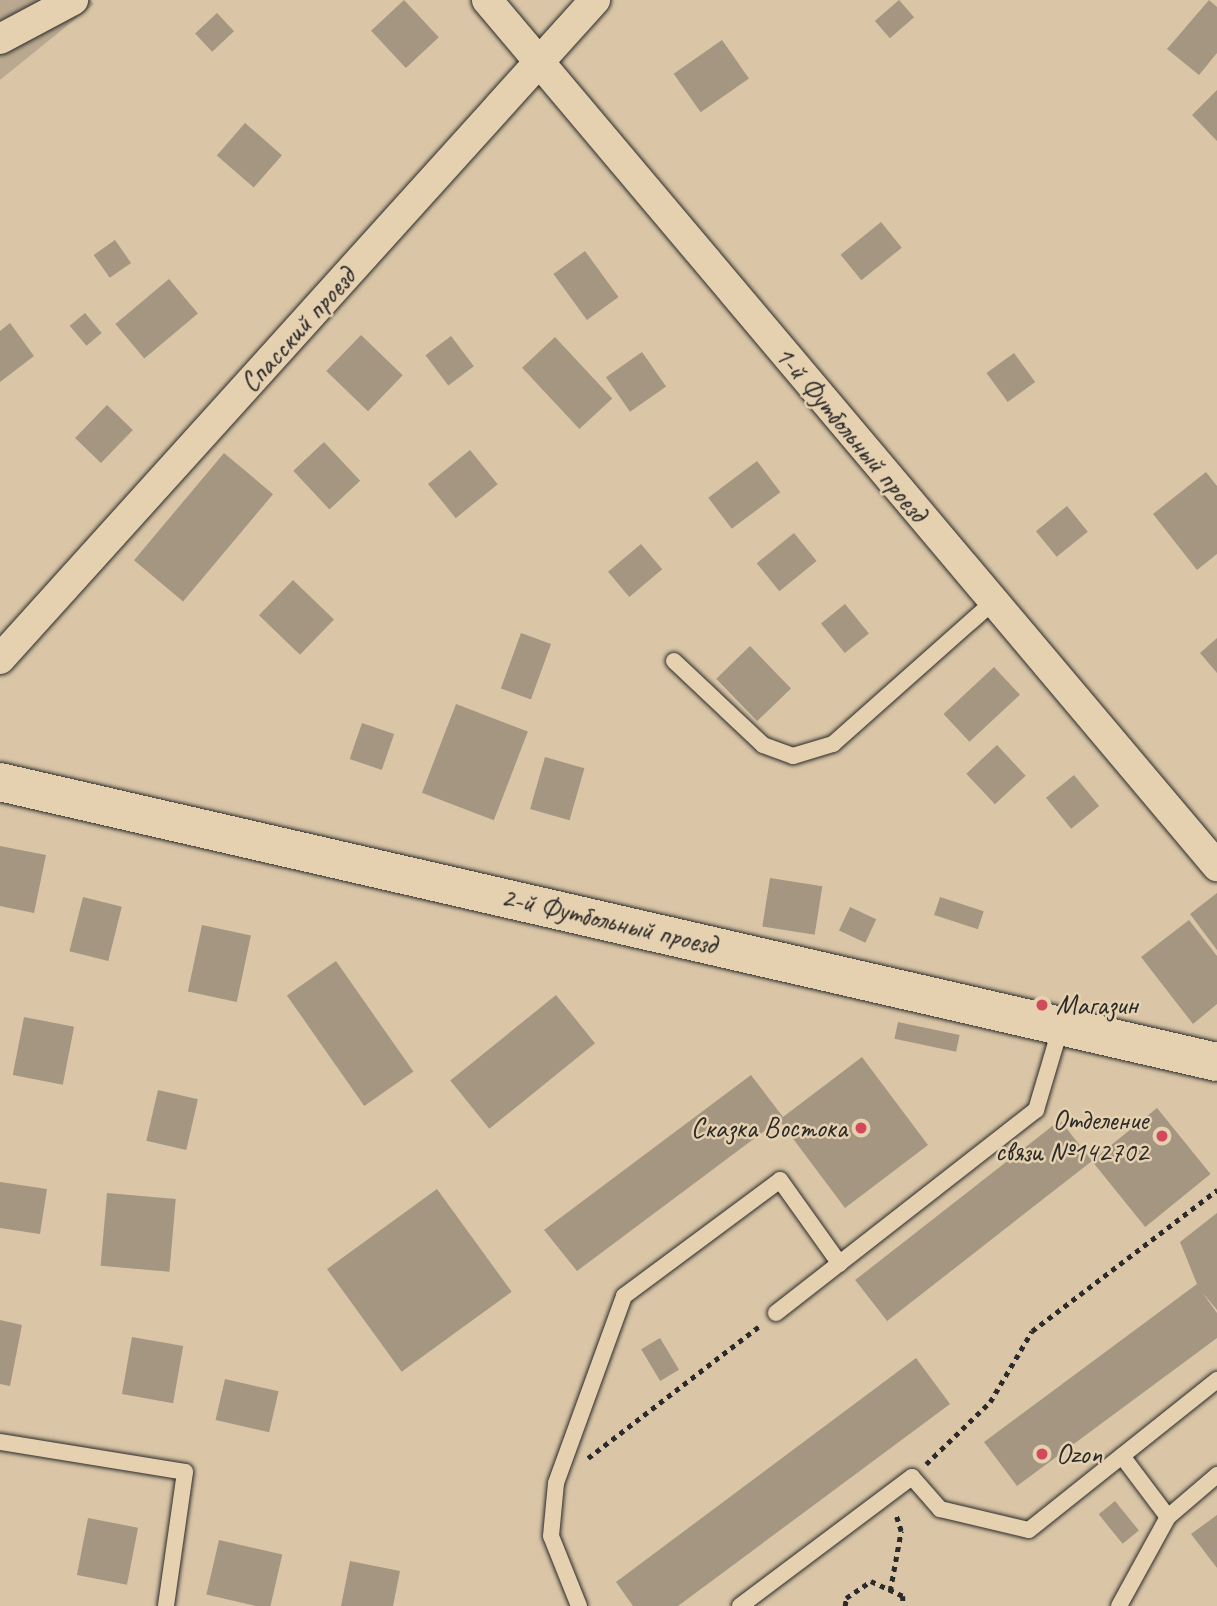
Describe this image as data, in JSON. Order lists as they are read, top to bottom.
{
  "streets": {
    "street": ["Спасский проезд", "1-й Футбольный проезд", "2-й Футбольный проезд"]
  },
  "crossings": [
    ["Спасский проезд", "1-й Футбольный проезд"]
  ],
  "places": [
    "Магазин",
    "Сказка Востока",
    "Отделение связи №142702",
    "Ozon"
  ]
}
